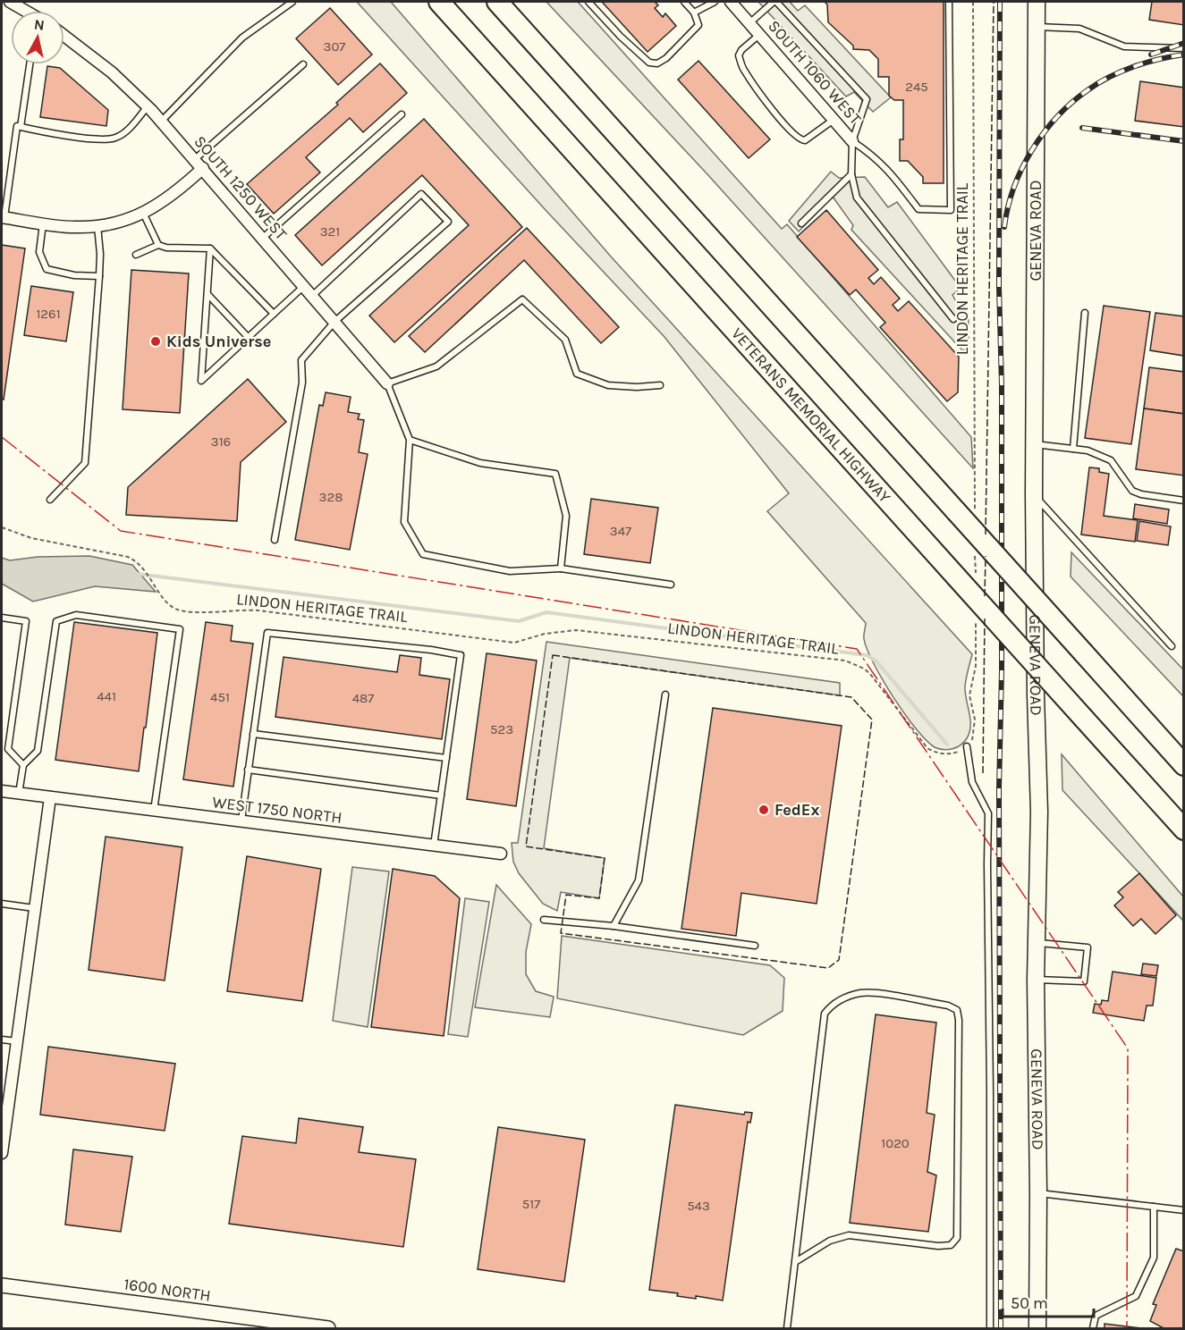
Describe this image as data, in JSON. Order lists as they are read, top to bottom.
{
  "streets": {
    "highway": ["VETERANS MEMORIAL HIGHWAY"],
    "main road": ["GENEVA ROAD"],
    "street": [
      "SOUTH 1060 WEST",
      "SOUTH 1250 WEST",
      "WEST 1750 NORTH",
      "1600 NORTH"
    ],
    "path": ["LINDON HERITAGE TRAIL"]
  },
  "places": ["Kids Universe", "FedEx"],
  "house_numbers": [
    "307",
    "245",
    "321",
    "1261",
    "316",
    "328",
    "347",
    "441",
    "451",
    "487",
    "523",
    "1020",
    "517",
    "543"
  ],
  "scale_bar": "50 m",
  "north": "top"
}
